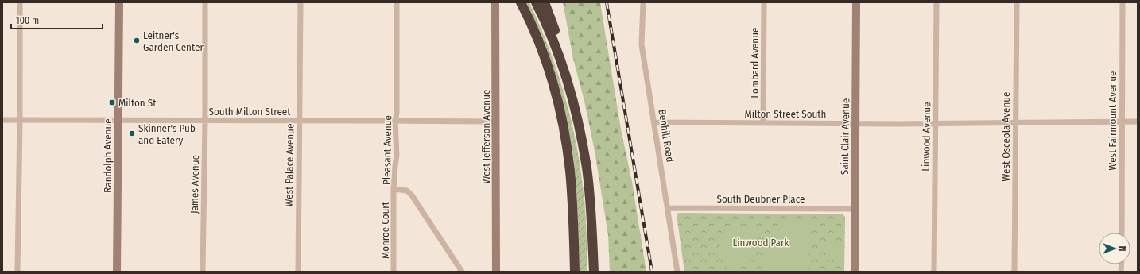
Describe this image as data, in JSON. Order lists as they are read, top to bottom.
{
  "streets": {
    "street": [
      "Lombard Avenue",
      "South Milton Street",
      "Milton Street South",
      "West Fairmount Avenue",
      "Benhill Road",
      "West Jefferson Avenue",
      "Saint Clair Avenue",
      "Linwood Avenue",
      "West Osceola Avenue",
      "Pleasant Avenue",
      "Randolph Avenue",
      "West Palace Avenue",
      "James Avenue",
      "South Deubner Place",
      "Monroe Court"
    ]
  },
  "crossings": [
    ["Lombard Avenue", "Milton Street South"],
    ["South Milton Street", "West Jefferson Avenue"],
    ["South Milton Street", "Pleasant Avenue"],
    ["South Milton Street", "Randolph Avenue"],
    ["South Milton Street", "West Palace Avenue"],
    ["South Milton Street", "James Avenue"],
    ["Milton Street South", "Benhill Road"],
    ["Milton Street South", "Saint Clair Avenue"],
    ["Milton Street South", "Linwood Avenue"],
    ["Benhill Road", "South Deubner Place"],
    ["Saint Clair Avenue", "South Deubner Place"],
    ["Pleasant Avenue", "Monroe Court"]
  ],
  "parks": ["Linwood Park"],
  "places": {
    "other": ["Leitner's Garden Center", "Skinner's Pub and Eatery"],
    "transit": ["Milton St"]
  },
  "scale_bar": "100 m",
  "north": "right"
}
